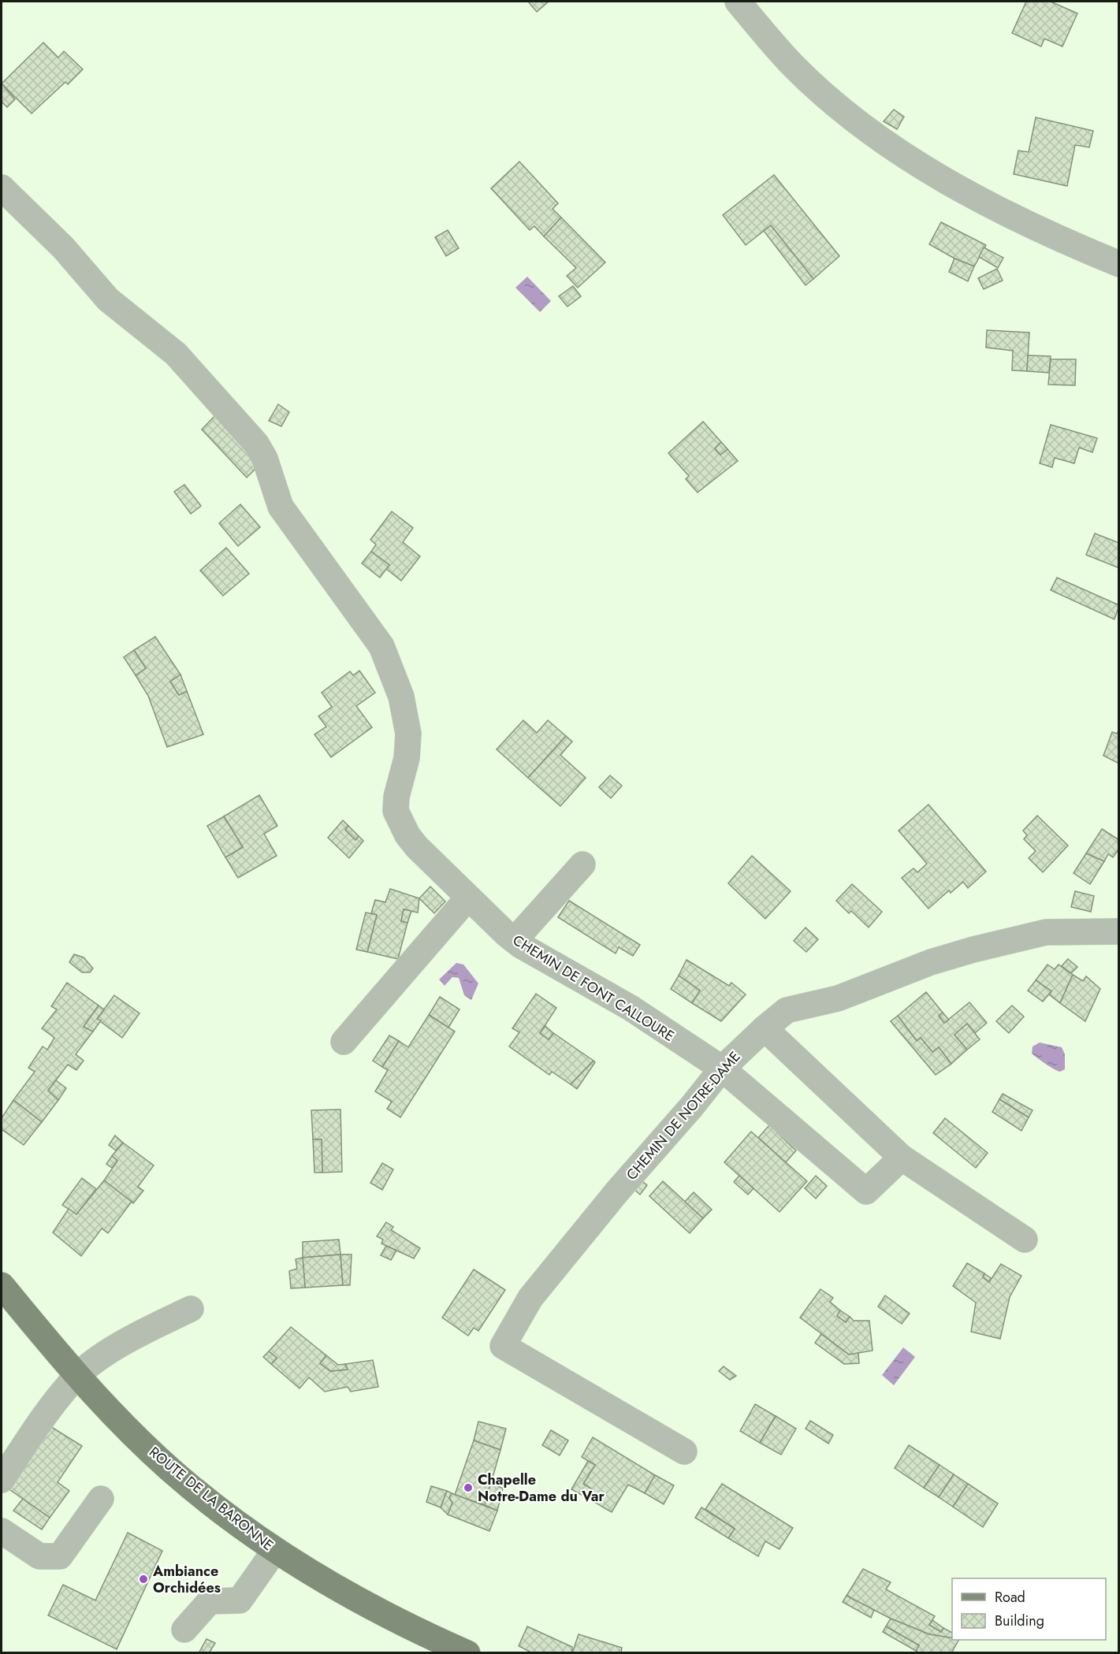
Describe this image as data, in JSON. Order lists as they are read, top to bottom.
{
  "streets": {
    "main road": ["ROUTE DE LA BARONNE"],
    "street": ["CHEMIN DE FONT CALLOURE", "CHEMIN DE NOTRE-DAME"]
  },
  "crossings": [
    ["CHEMIN DE FONT CALLOURE", "CHEMIN DE NOTRE-DAME"]
  ],
  "places": ["Chapelle Notre-Dame du Var", "Ambiance Orchidées"],
  "legend": ["Road", "Building"]
}
